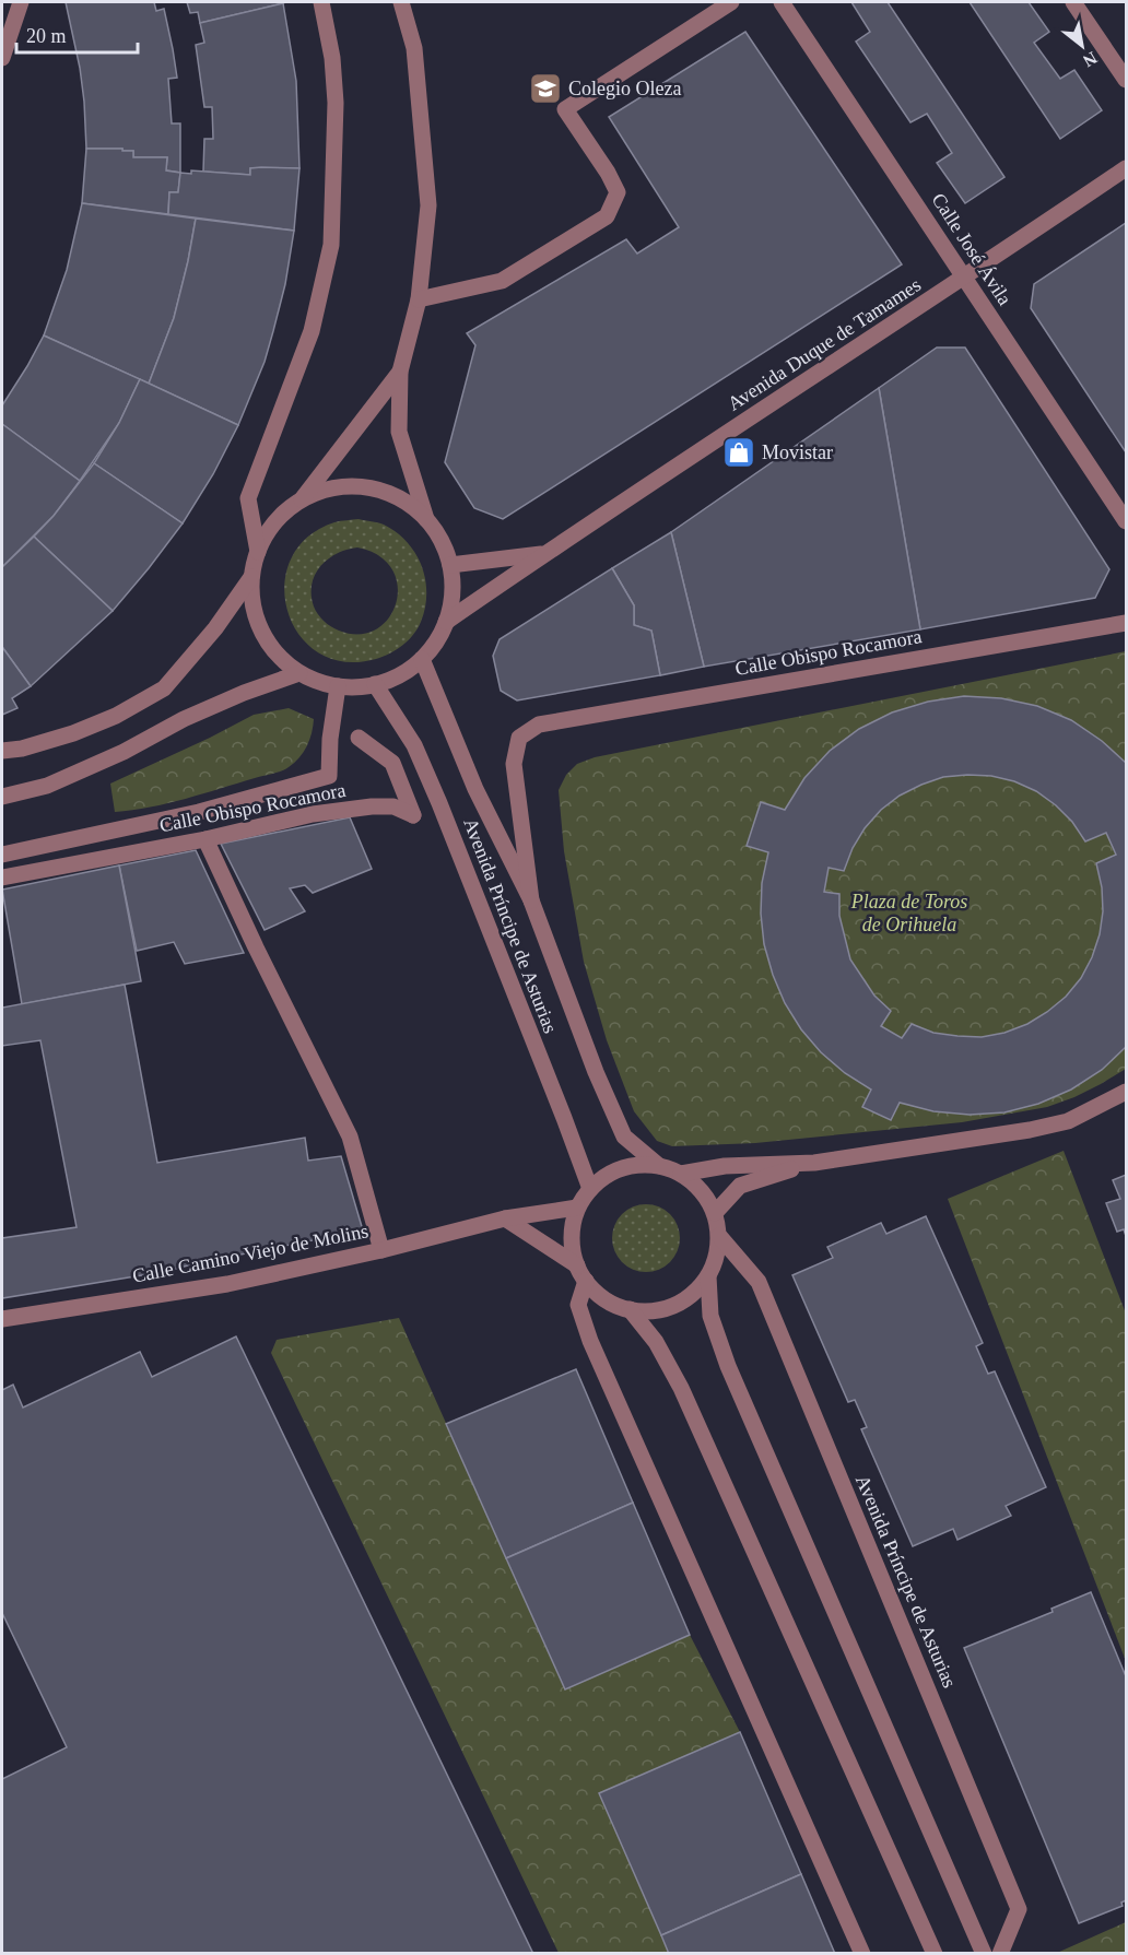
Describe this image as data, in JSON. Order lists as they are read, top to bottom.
{
  "streets": {
    "street": [
      "Calle José Ávila",
      "Avenida Duque de Tamames",
      "Calle Obispo Rocamora",
      "Avenida Príncipe de Asturias",
      "Calle Camino Viejo de Molins"
    ]
  },
  "crossings": [
    ["Calle José Ávila", "Avenida Duque de Tamames"],
    ["Avenida Duque de Tamames", "Calle Obispo Rocamora"],
    ["Avenida Duque de Tamames", "Avenida Príncipe de Asturias"],
    ["Calle Obispo Rocamora", "Avenida Príncipe de Asturias"],
    ["Avenida Príncipe de Asturias", "Calle Camino Viejo de Molins"]
  ],
  "parks": ["Plaza de Toros de Orihuela"],
  "places": {
    "school or university": ["Colegio Oleza"],
    "shop": ["Movistar"]
  },
  "scale_bar": "20 m",
  "north": "bottom right"
}
